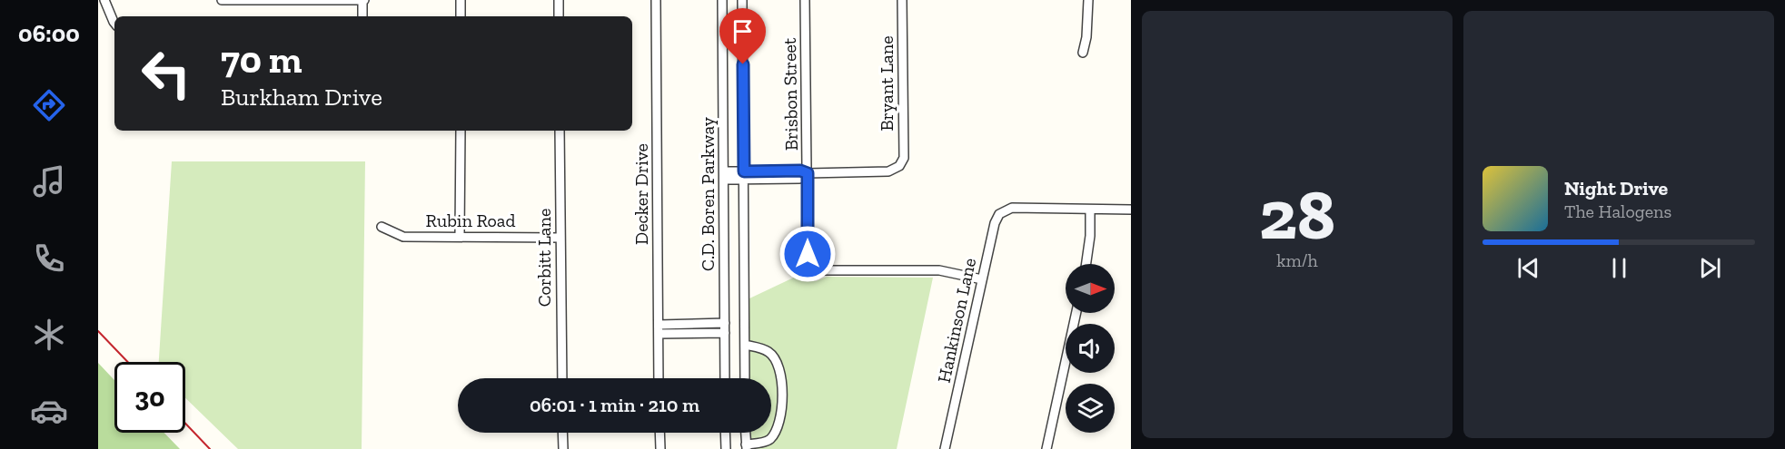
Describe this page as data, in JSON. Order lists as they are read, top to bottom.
{
  "streets": {
    "street": [
      "Bryant Lane",
      "Brisbon Street",
      "Decker Drive",
      "C.D. Boren Parkway",
      "Rubin Road",
      "Corbitt Lane",
      "Hankinson Lane"
    ]
  },
  "crossings": [
    ["Bryant Lane", "Brisbon Street"],
    ["Brisbon Street", "Hankinson Lane"],
    ["Rubin Road", "Corbitt Lane"]
  ],
  "north": "right",
  "page": {
    "tabs": "06:00",
    "tile": ["28", "km/h"],
    "turn": ["70 m", "Burkham Drive"],
    "song": ["Night Drive", "The Halogens"],
    "limit": "30",
    "trip": "06:01 · 1 min · 210 m"
  }
}
